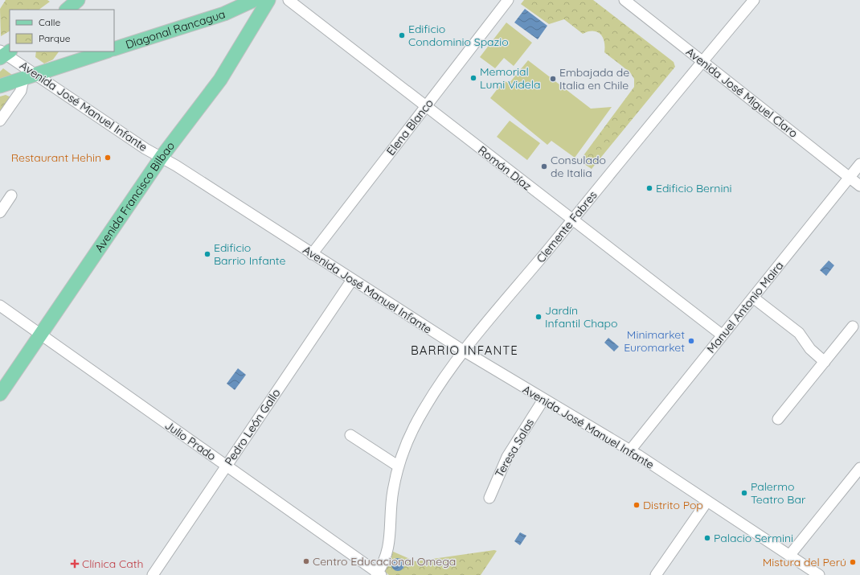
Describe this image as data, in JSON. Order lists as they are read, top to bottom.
{
  "streets": {
    "main road": ["Diagonal Rancagua", "Avenida Francisco Bilbao"],
    "street": [
      "Avenida José Miguel Claro",
      "Avenida José Manuel Infante",
      "Elena Blanco",
      "Román Díaz",
      "Clemente Fabres",
      "Manuel Antonio Maira",
      "Pedro León Gallo",
      "Julio Prado",
      "Teresa Salas"
    ]
  },
  "crossings": [
    ["Avenida José Miguel Claro", "Clemente Fabres"],
    ["Avenida José Miguel Claro", "Manuel Antonio Maira"],
    ["Avenida José Manuel Infante", "Elena Blanco"],
    ["Avenida José Manuel Infante", "Avenida Francisco Bilbao"],
    ["Avenida José Manuel Infante", "Clemente Fabres"],
    ["Avenida José Manuel Infante", "Manuel Antonio Maira"],
    ["Avenida José Manuel Infante", "Pedro León Gallo"],
    ["Avenida José Manuel Infante", "Teresa Salas"],
    ["Elena Blanco", "Román Díaz"],
    ["Román Díaz", "Clemente Fabres"],
    ["Román Díaz", "Manuel Antonio Maira"],
    ["Avenida Francisco Bilbao", "Julio Prado"],
    ["Clemente Fabres", "Julio Prado"],
    ["Pedro León Gallo", "Julio Prado"]
  ],
  "districts": ["BARRIO INFANTE"],
  "places": {
    "other": [
      "Edificio Condominio Spazio",
      "Memorial Lumi Videla",
      "Embajada de Italia en Chile",
      "Restaurant Hehin",
      "Consulado de Italia",
      "Edificio Bernini",
      "Edificio Barrio Infante",
      "Jardín Infantil Chapo",
      "Minimarket Euromarket",
      "Palermo Teatro Bar",
      "Distrito Pop",
      "Palacio Sermini",
      "Centro Educacional Omega",
      "Mistura del Perú"
    ],
    "health": ["Clínica Cath"]
  },
  "legend": ["Calle", "Parque"]
}
